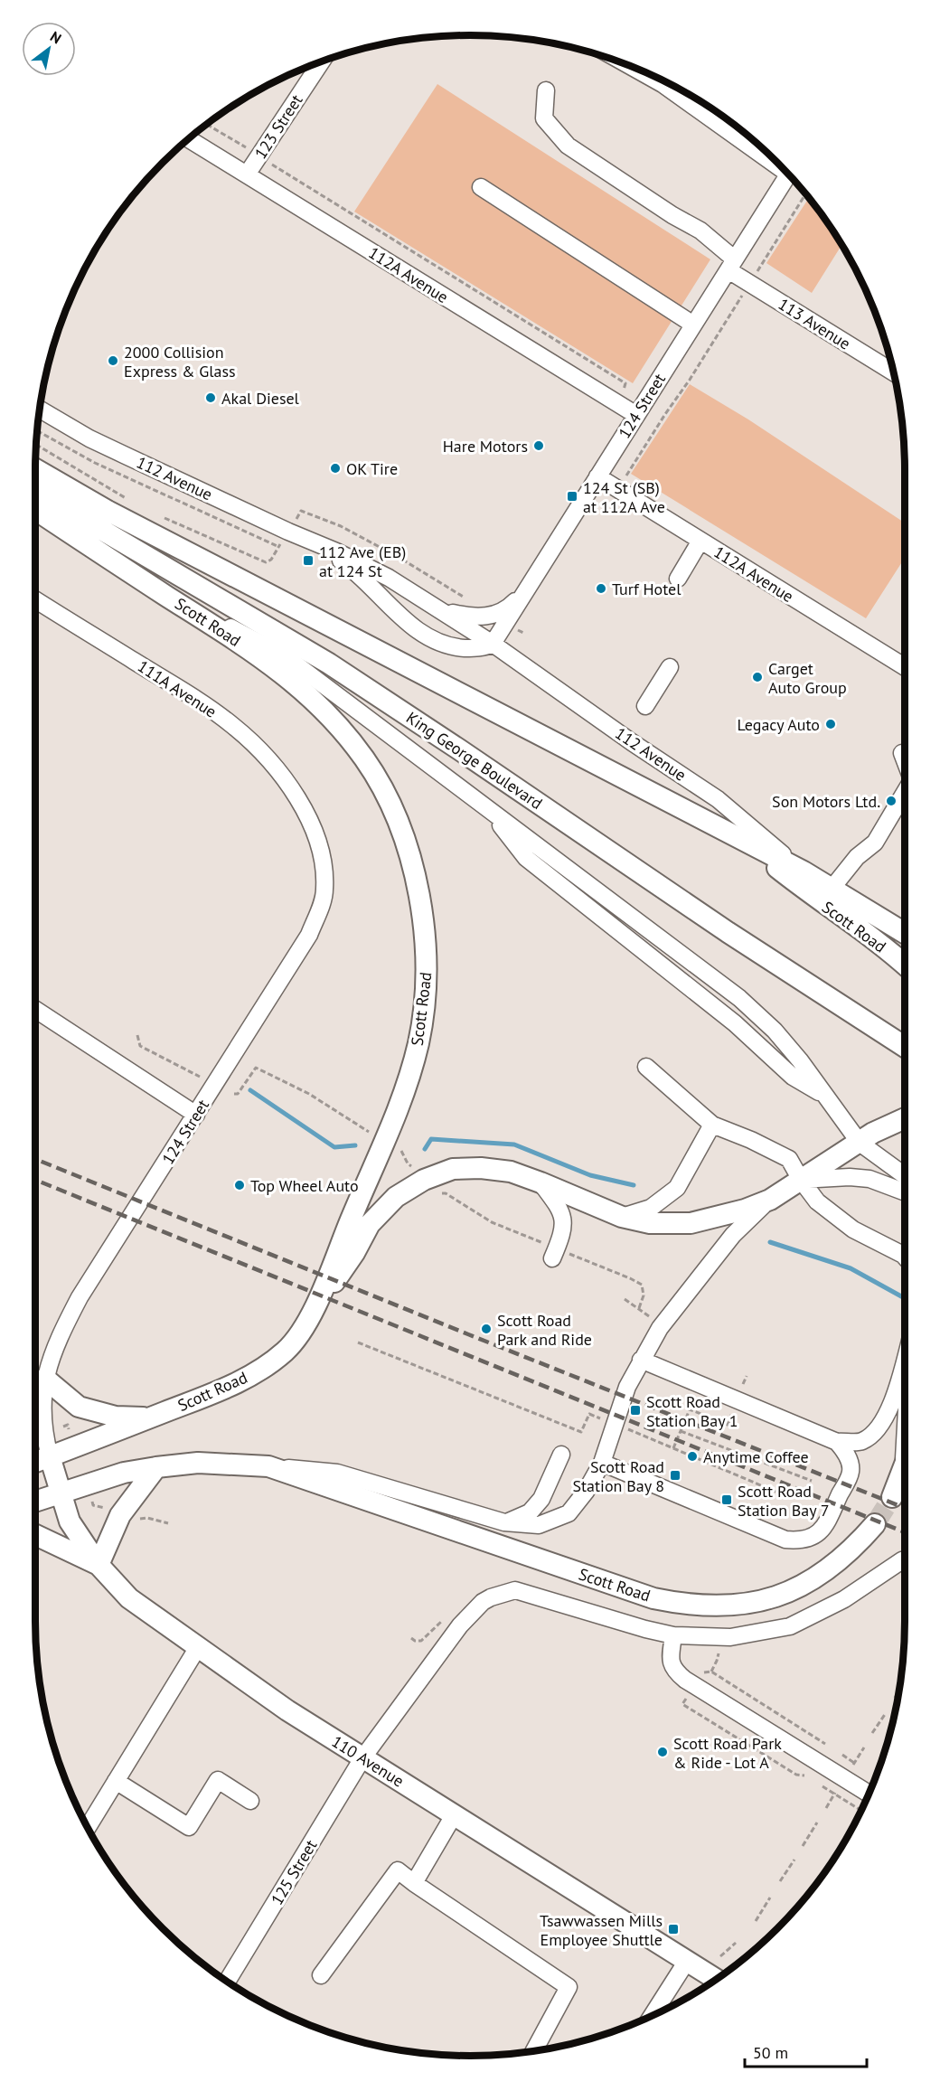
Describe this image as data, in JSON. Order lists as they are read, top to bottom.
{
  "streets": {
    "main road": ["Scott Road", "King George Boulevard", "110 Avenue"],
    "street": [
      "123 Street",
      "112A Avenue",
      "113 Avenue",
      "124 Street",
      "112 Avenue",
      "111A Avenue",
      "125 Street"
    ]
  },
  "crossings": [
    ["123 Street", "112A Avenue"],
    ["112A Avenue", "124 Street"],
    ["113 Avenue", "124 Street"],
    ["124 Street", "112 Avenue"],
    ["124 Street", "Scott Road"],
    ["124 Street", "111A Avenue"],
    ["124 Street", "110 Avenue"],
    ["Scott Road", "110 Avenue"],
    ["110 Avenue", "125 Street"]
  ],
  "places": {
    "other": [
      "2000 Collision Express & Glass",
      "Akal Diesel",
      "Hare Motors",
      "OK Tire",
      "Turf Hotel",
      "Carget Auto Group",
      "Legacy Auto",
      "Son Motors Ltd.",
      "Top Wheel Auto",
      "Scott Road Park and Ride",
      "Anytime Coffee",
      "Scott Road Park & Ride - Lot A"
    ],
    "transit": [
      "124 St (SB) at 112A Ave",
      "112 Ave (EB) at 124 St",
      "Scott Road Station Bay 1",
      "Scott Road Station Bay 8",
      "Scott Road Station Bay 7",
      "Tsawwassen Mills Employee Shuttle"
    ]
  },
  "scale_bar": "50 m",
  "north": "top right"
}
